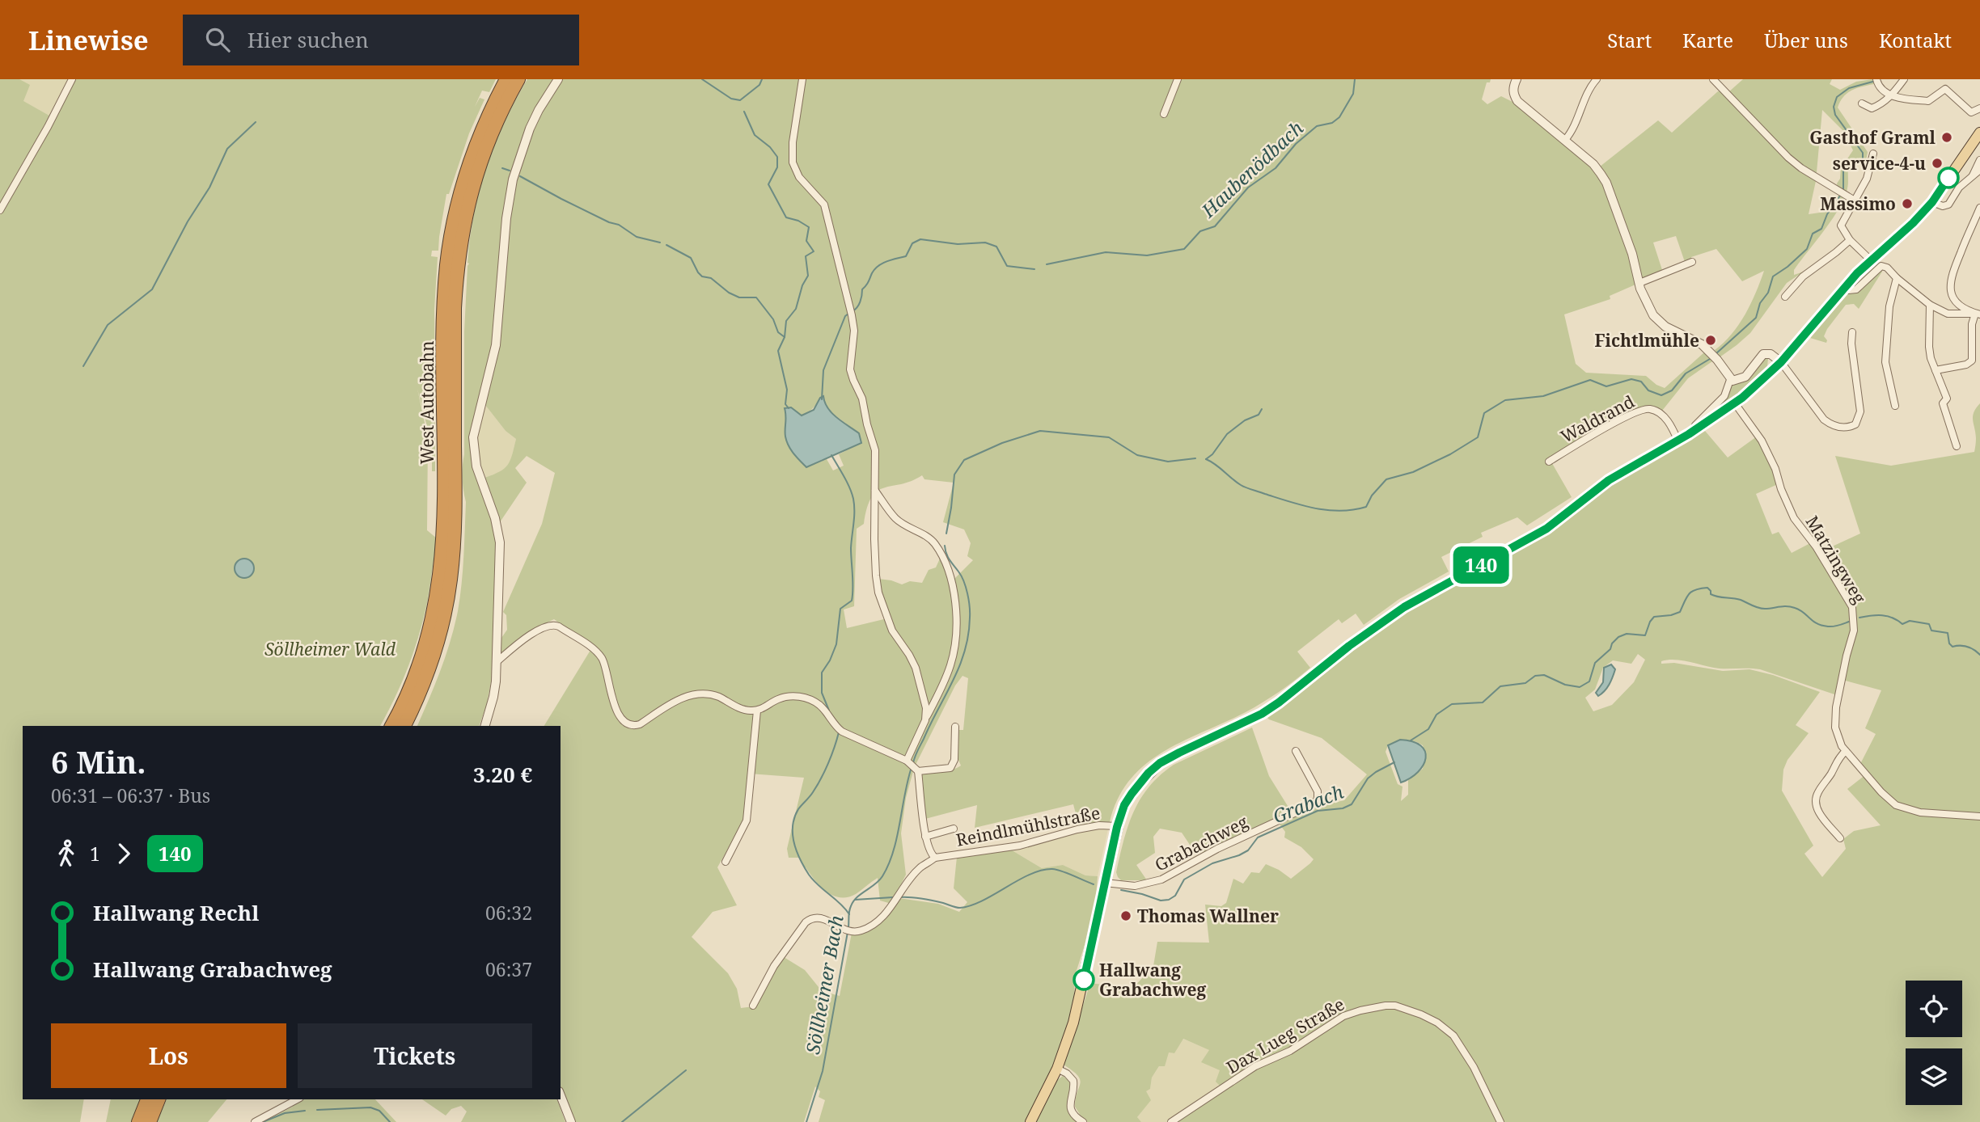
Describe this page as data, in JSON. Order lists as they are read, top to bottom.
{
  "streets": {
    "highway": ["West Autobahn"],
    "street": [
      "Waldrand",
      "Matzingweg",
      "Reindlmühlstraße",
      "Grabachweg",
      "Dax Lueg Straße"
    ]
  },
  "water": ["Haubenödbach", "Grabach", "Söllheimer Bach"],
  "parks": ["Söllheimer Wald"],
  "places": [
    "Gasthof Graml",
    "service-4-u",
    "Massimo",
    "Fichtlmühle",
    "Thomas Wallner",
    "Hallwang Grabachweg"
  ],
  "lines": ["bus line 140"],
  "page": {
    "header": "Linewise",
    "search": "Hier suchen",
    "nav": [
      "Start",
      "Karte",
      "Über uns",
      "Kontakt"
    ],
    "on_map": "140",
    "heading": ["6 Min.", "06:31 – 06:37 · Bus", "3.20 €"],
    "legs": ["1", "140"],
    "list": [
      {
        "name": "Hallwang Rechl",
        "value": "06:32"
      },
      {
        "name": "Hallwang Grabachweg",
        "value": "06:37"
      }
    ],
    "buttons": ["Los", "Tickets"]
  }
}
